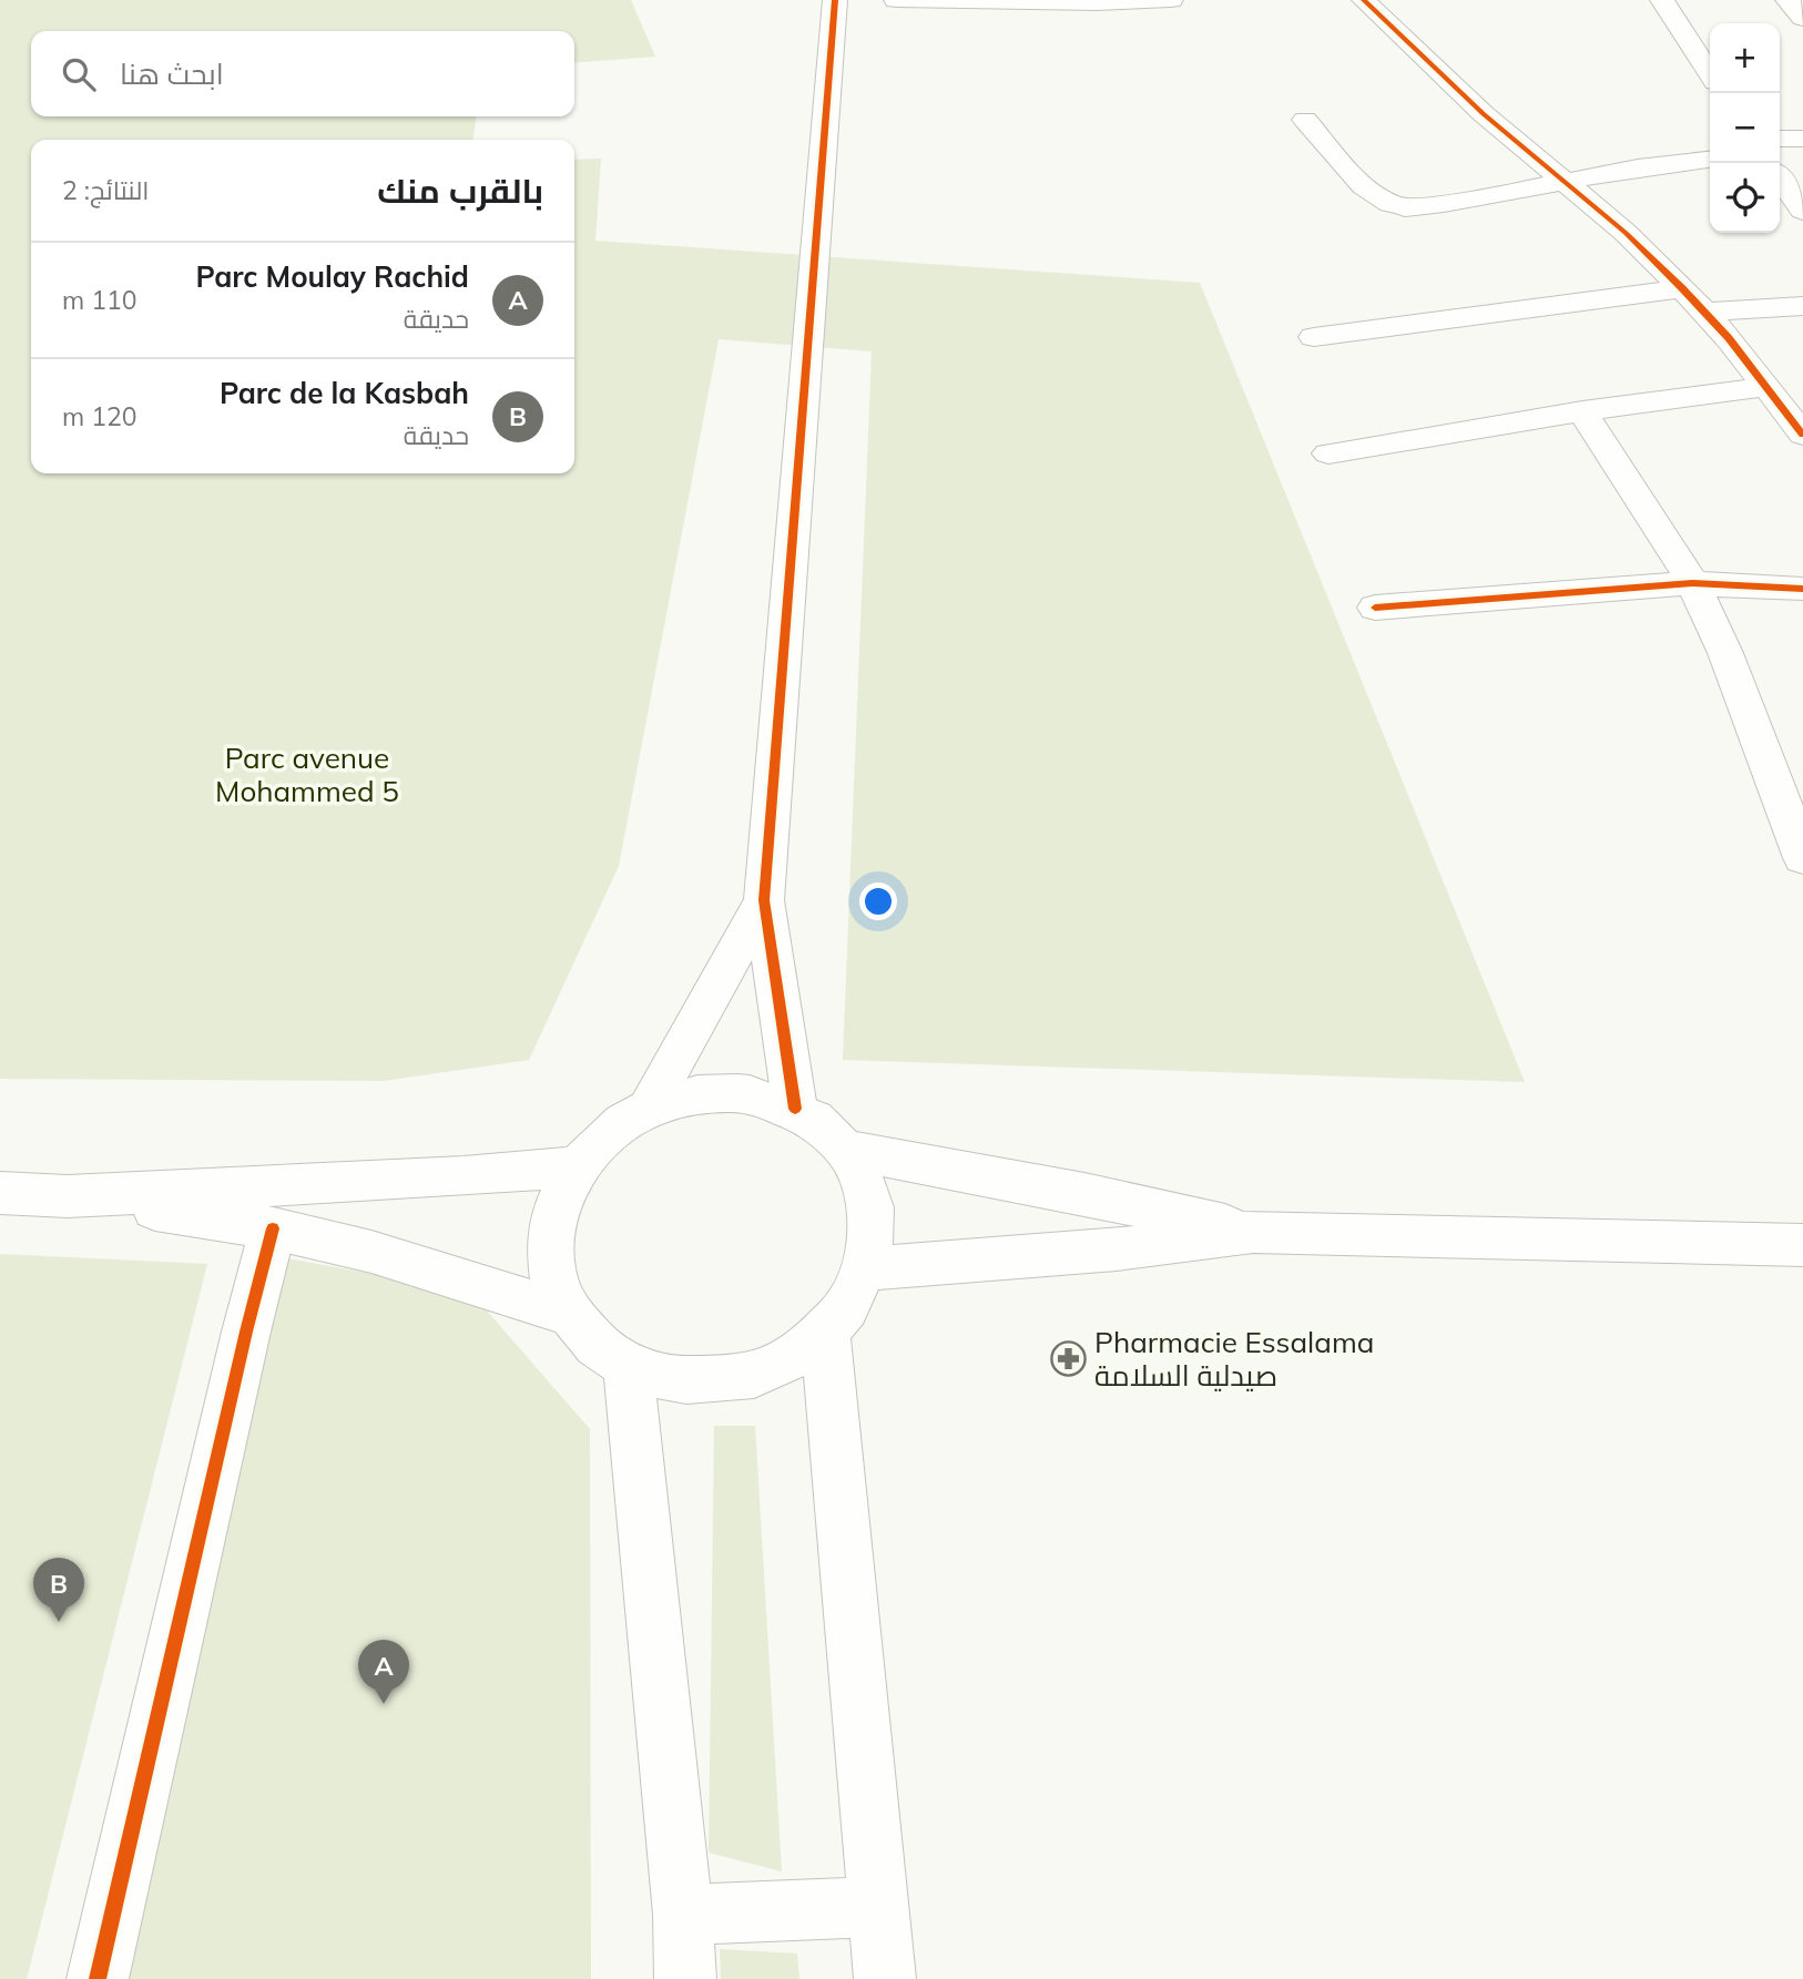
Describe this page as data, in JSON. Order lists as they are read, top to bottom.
{
  "parks": ["Parc avenue Mohammed 5"],
  "places": {
    "pharmacy": ["Pharmacie Essalama صيدلية السلامة"]
  },
  "page": {
    "map_buttons": ["+", "−"],
    "search": "ابحث هنا",
    "heading": ["بالقرب منك", "النتائج: 2"],
    "list": [
      {
        "mark": "A",
        "name": "Parc Moulay Rachid",
        "note": "حديقة",
        "value": "110 m"
      },
      {
        "mark": "B",
        "name": "Parc de la Kasbah",
        "note": "حديقة",
        "value": "120 m"
      }
    ],
    "pins": ["B", "A"]
  }
}
